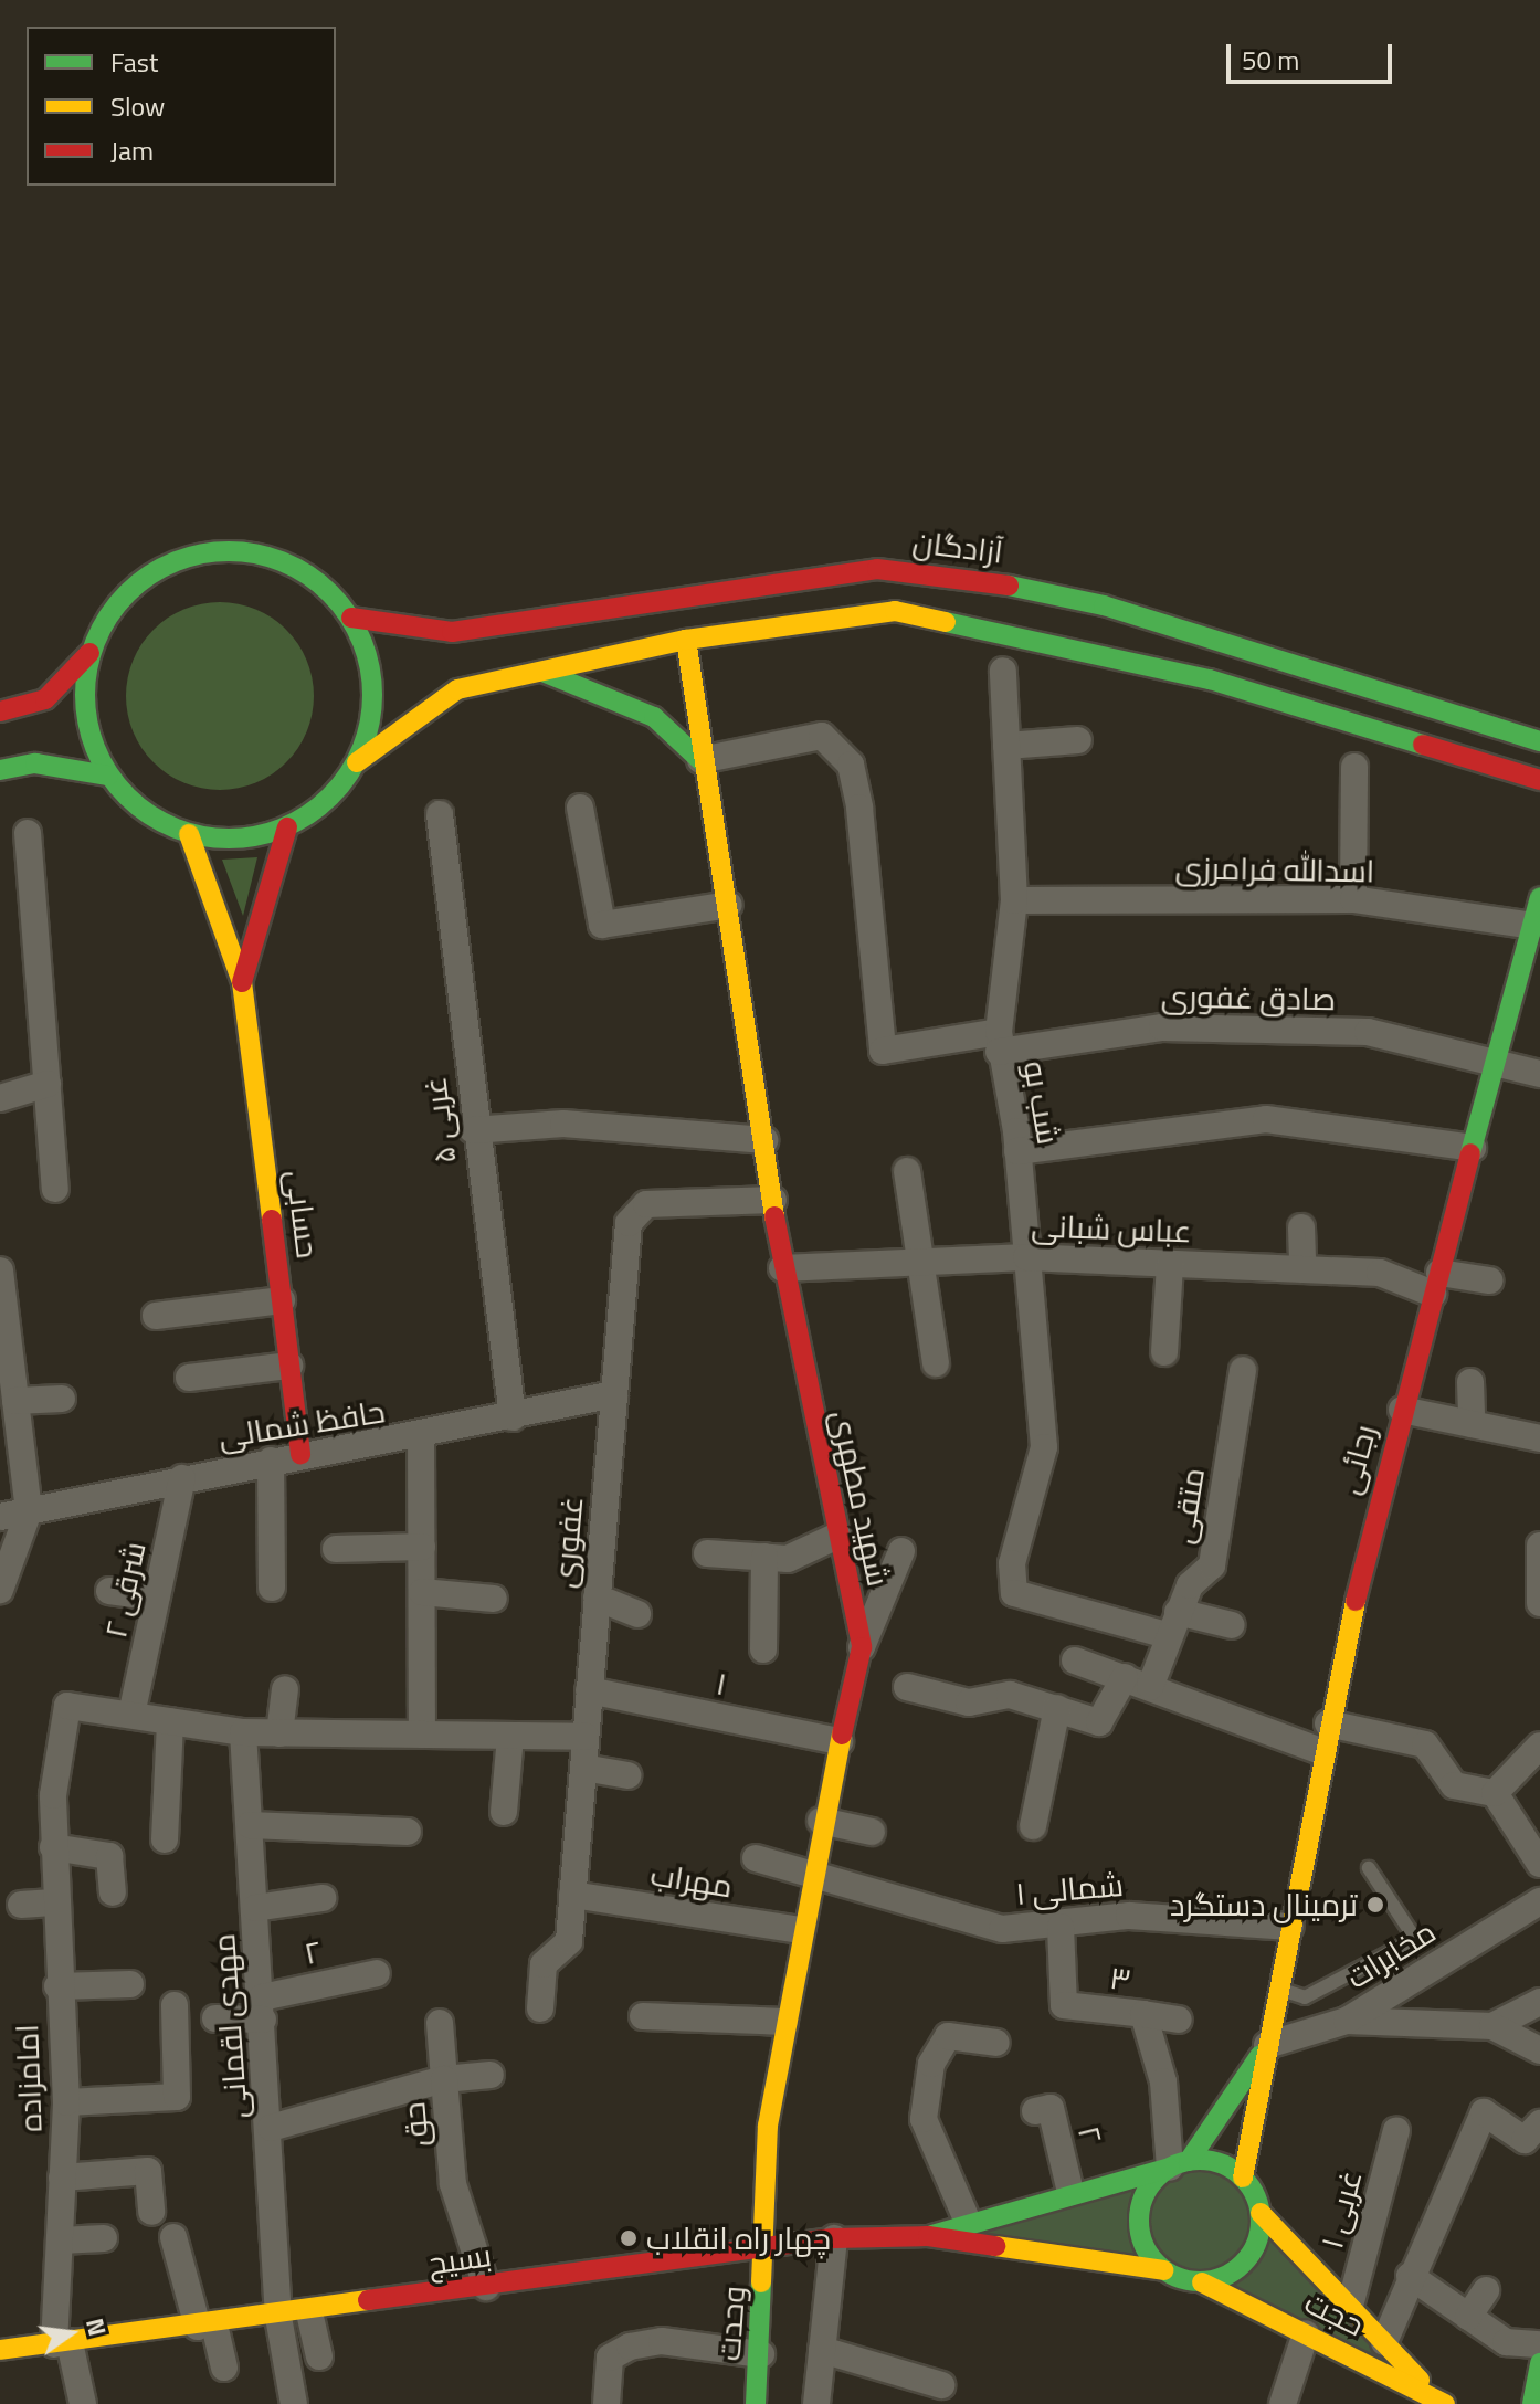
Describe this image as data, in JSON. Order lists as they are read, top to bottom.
{
  "streets": {
    "street": [
      "آزادگان",
      "اسدالله فرامرزی",
      "صادق غفوری",
      "شب بو",
      "۵ غربی",
      "حسابی",
      "عباس شبانی",
      "حافظ شمالی",
      "رجائی",
      "شهید مطهری",
      "متقی",
      "غفوری",
      "۲ شرقی",
      "۱",
      "مهراب",
      "۱ شمالی",
      "۲",
      "مخابرات",
      "۳",
      "مهدی لقمانی",
      "امامزاده",
      "حق",
      "۱ غربی",
      "بسیج",
      "حجت",
      "وحدت"
    ]
  },
  "crossings": [
    ["آزادگان", "حسابی"],
    ["اسدالله فرامرزی", "رجائی"],
    ["صادق غفوری", "شب بو"],
    ["صادق غفوری", "رجائی"],
    ["شب بو", "عباس شبانی"],
    ["شب بو", "شهید مطهری"],
    ["شب بو", "متقی"],
    ["۵ غربی", "حافظ شمالی"],
    ["حسابی", "حافظ شمالی"],
    ["عباس شبانی", "رجائی"],
    ["عباس شبانی", "شهید مطهری"],
    ["حافظ شمالی", "غفوری"],
    ["حافظ شمالی", "۲ شرقی"],
    ["رجائی", "۱ شمالی"],
    ["رجائی", "مخابرات"],
    ["رجائی", "۳"],
    ["رجائی", "بسیج"],
    ["رجائی", "حجت"],
    ["شهید مطهری", "غفوری"],
    ["شهید مطهری", "۱"],
    ["شهید مطهری", "مهراب"],
    ["شهید مطهری", "۱ شمالی"],
    ["شهید مطهری", "بسیج"],
    ["شهید مطهری", "وحدت"],
    ["غفوری", "۱"],
    ["غفوری", "مهراب"],
    ["۲ شرقی", "امامزاده"],
    ["۱ شمالی", "۳"],
    ["۲", "مهدی لقمانی"],
    ["۲", "بسیج"],
    ["۳", "بسیج"],
    ["۳", "حجت"],
    ["مهدی لقمانی", "حق"],
    ["مهدی لقمانی", "بسیج"],
    ["امامزاده", "بسیج"],
    ["حق", "بسیج"],
    ["۱ غربی", "حجت"],
    ["بسیج", "حجت"],
    ["بسیج", "وحدت"]
  ],
  "places": ["ترمینال دستگرد", "چهار راه انقلاب"],
  "legend": ["Fast", "Slow", "Jam"],
  "scale_bar": "50 m",
  "north": "right"
}
